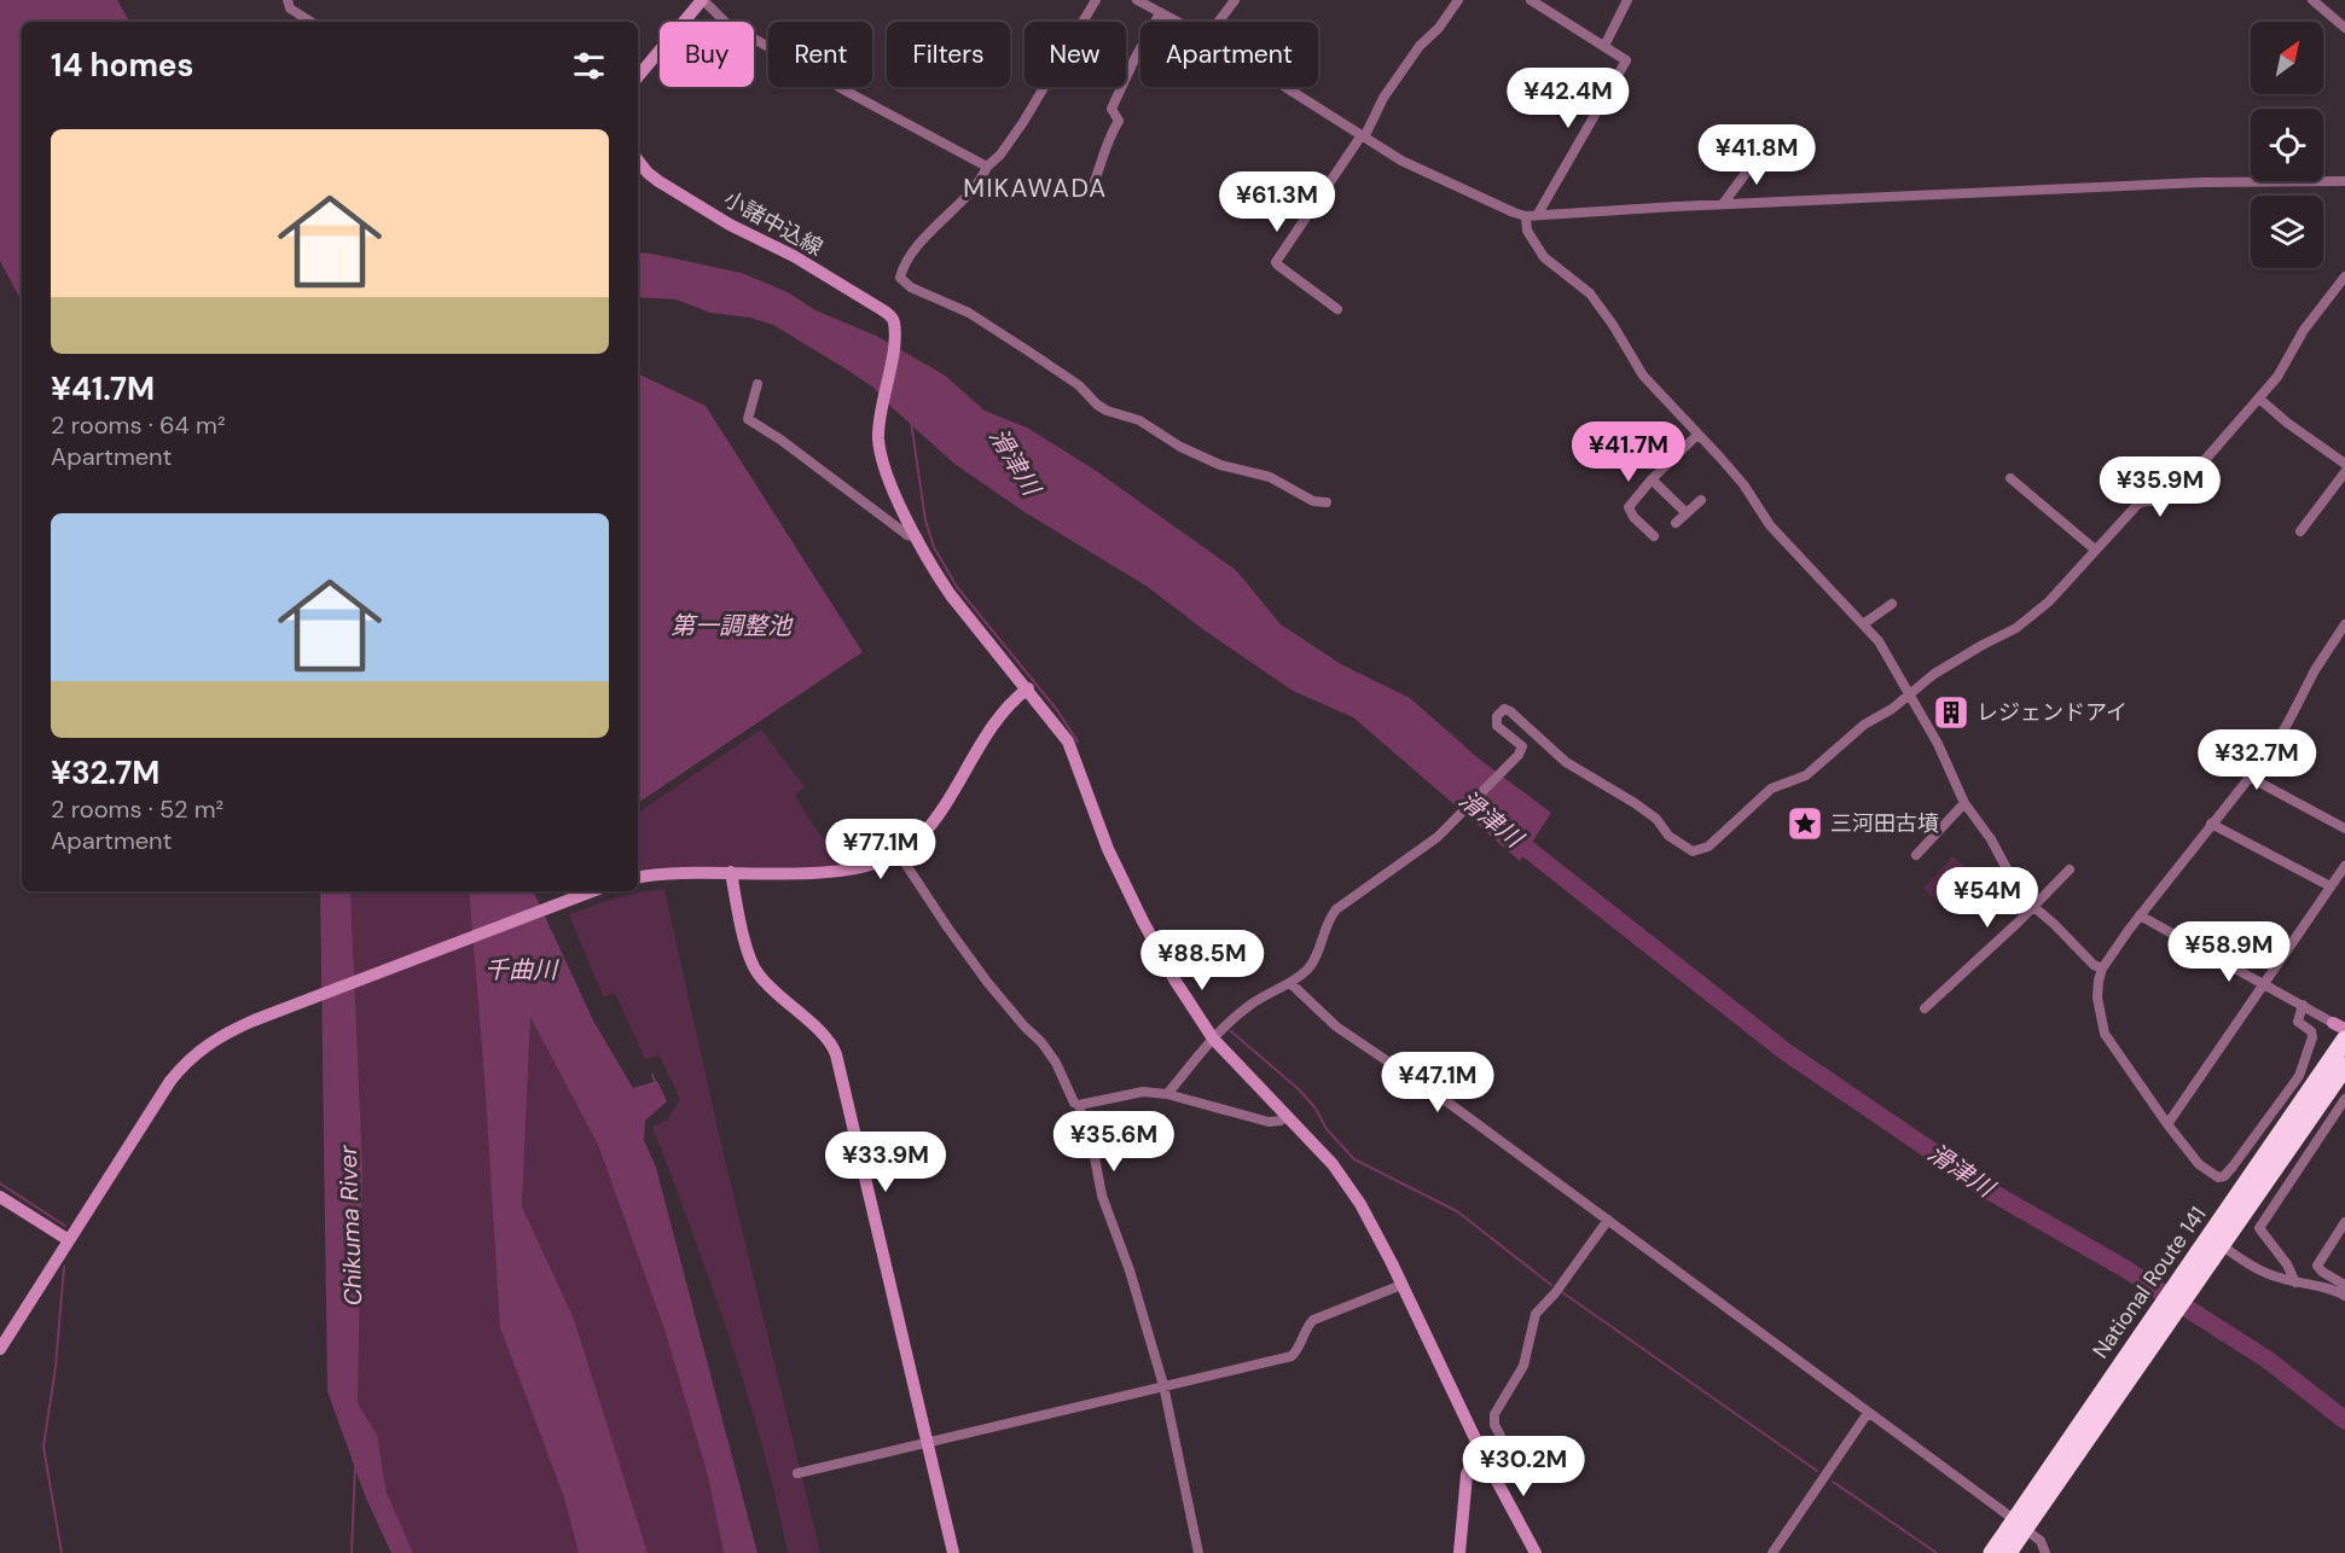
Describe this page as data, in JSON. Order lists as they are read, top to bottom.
{
  "streets": {
    "highway": ["National Route 141"],
    "street": ["小諸中込線"]
  },
  "districts": ["MIKAWADA"],
  "water": [
    "滑津川",
    "第一調整池",
    "千曲川",
    "Chikuma River"
  ],
  "places": {
    "building": ["レジェンドアイ"],
    "place": ["三河田古墳"]
  },
  "north": "top right",
  "page": {
    "chip": [
      "Buy",
      "Rent",
      "Filters",
      "New",
      "Apartment"
    ],
    "heading": "14 homes",
    "price": [
      "¥42.4M",
      "¥41.8M",
      "¥61.3M",
      "¥41.7M",
      "¥35.9M",
      "¥32.7M",
      "¥77.1M",
      "¥54M",
      "¥58.9M",
      "¥88.5M",
      "¥47.1M",
      "¥35.6M",
      "¥33.9M",
      "¥30.2M"
    ],
    "list": [
      {
        "name": "¥41.7M",
        "note": "2 rooms · 64 m² · Apartment"
      },
      {
        "name": "¥32.7M",
        "note": "2 rooms · 52 m² · Apartment"
      }
    ]
  }
}
